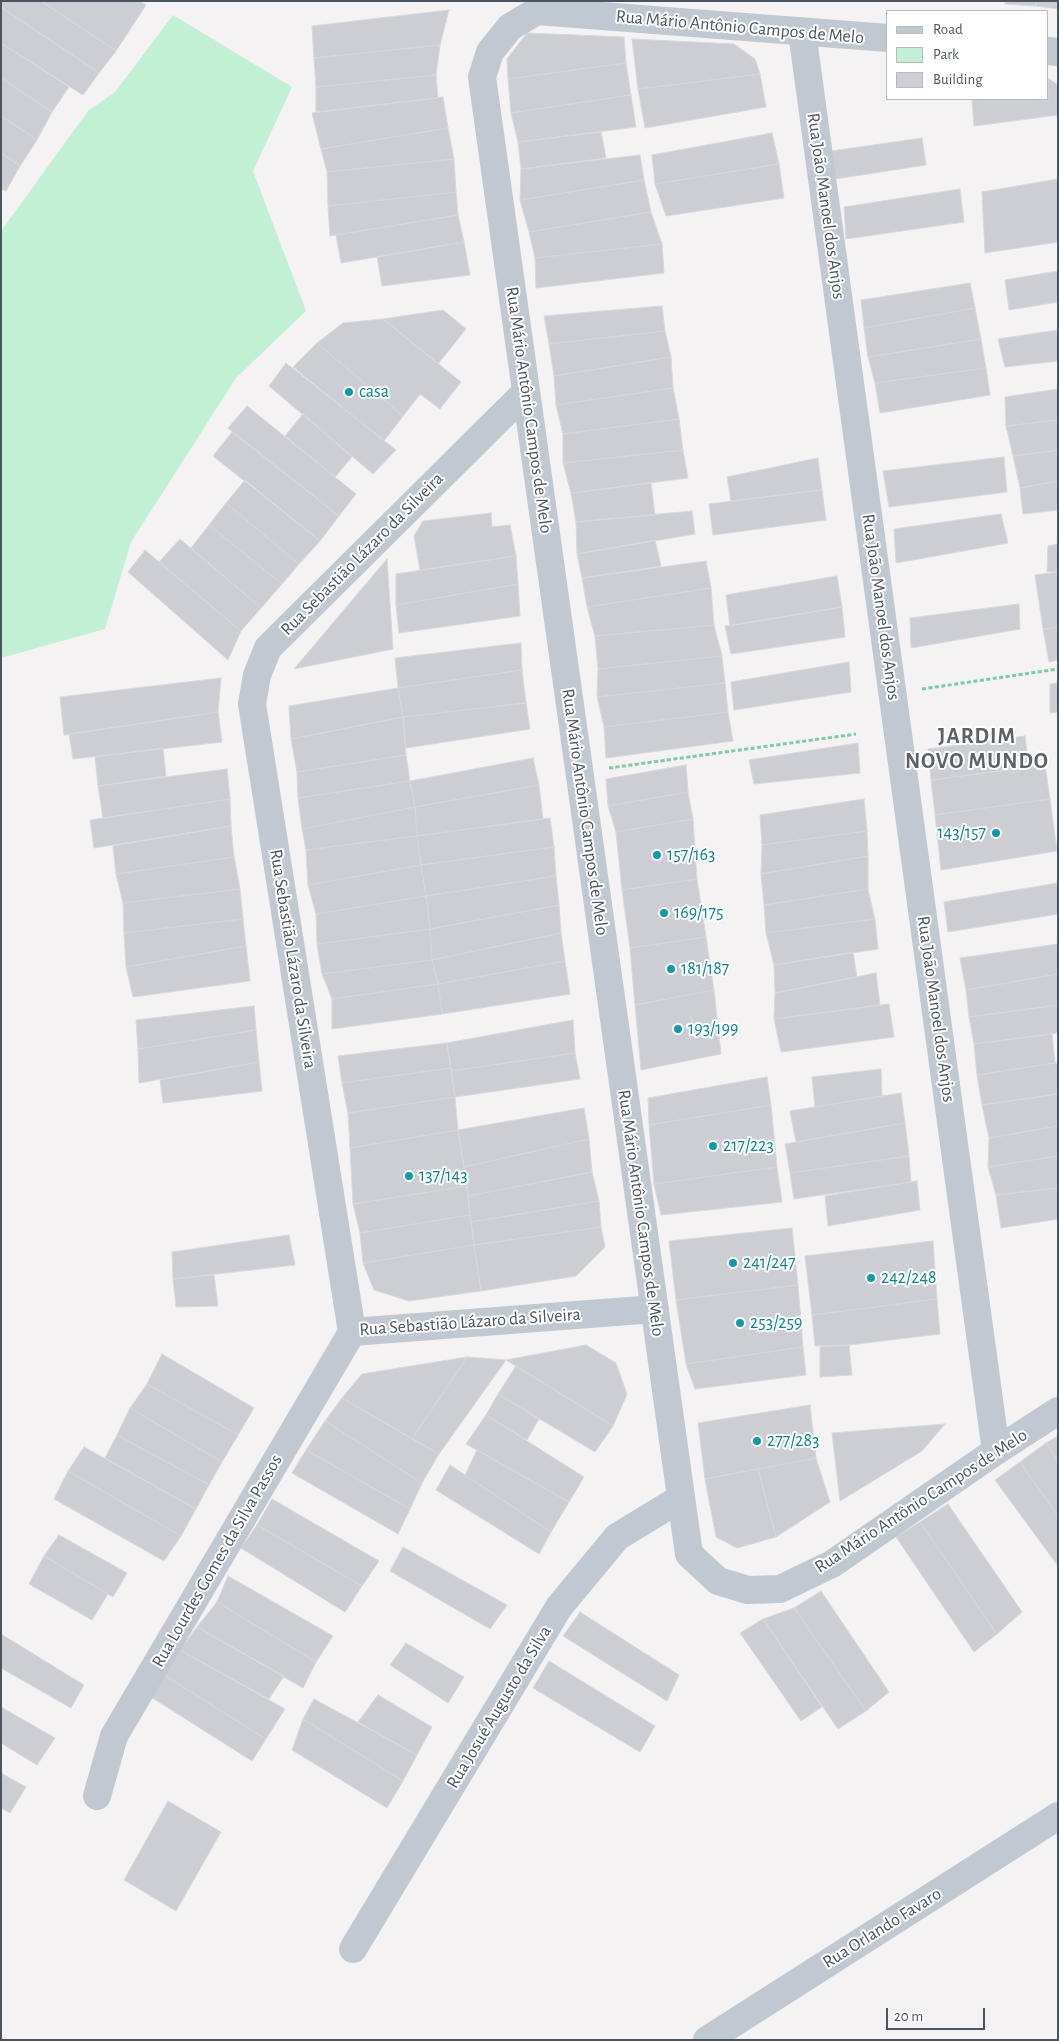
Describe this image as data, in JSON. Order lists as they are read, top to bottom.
{
  "streets": {
    "street": [
      "Rua Mário Antônio Campos de Melo",
      "Rua João Manoel dos Anjos",
      "Rua Sebastião Lázaro da Silveira",
      "Rua Lourdes Gomes da Silva Passos",
      "Rua Josué Augusto da Silva",
      "Rua Orlando Favaro"
    ]
  },
  "crossings": [
    ["Rua Mário Antônio Campos de Melo", "Rua João Manoel dos Anjos"],
    ["Rua Mário Antônio Campos de Melo", "Rua Sebastião Lázaro da Silveira"],
    ["Rua Mário Antônio Campos de Melo", "Rua Josué Augusto da Silva"],
    ["Rua Sebastião Lázaro da Silveira", "Rua Lourdes Gomes da Silva Passos"]
  ],
  "districts": ["JARDIM NOVO MUNDO"],
  "places": [
    "casa",
    "143/157",
    "157/163",
    "169/175",
    "181/187",
    "193/199",
    "217/223",
    "137/143",
    "241/247",
    "242/248",
    "253/259",
    "277/283"
  ],
  "legend": ["Road", "Park", "Building"],
  "scale_bar": "20 m"
}
